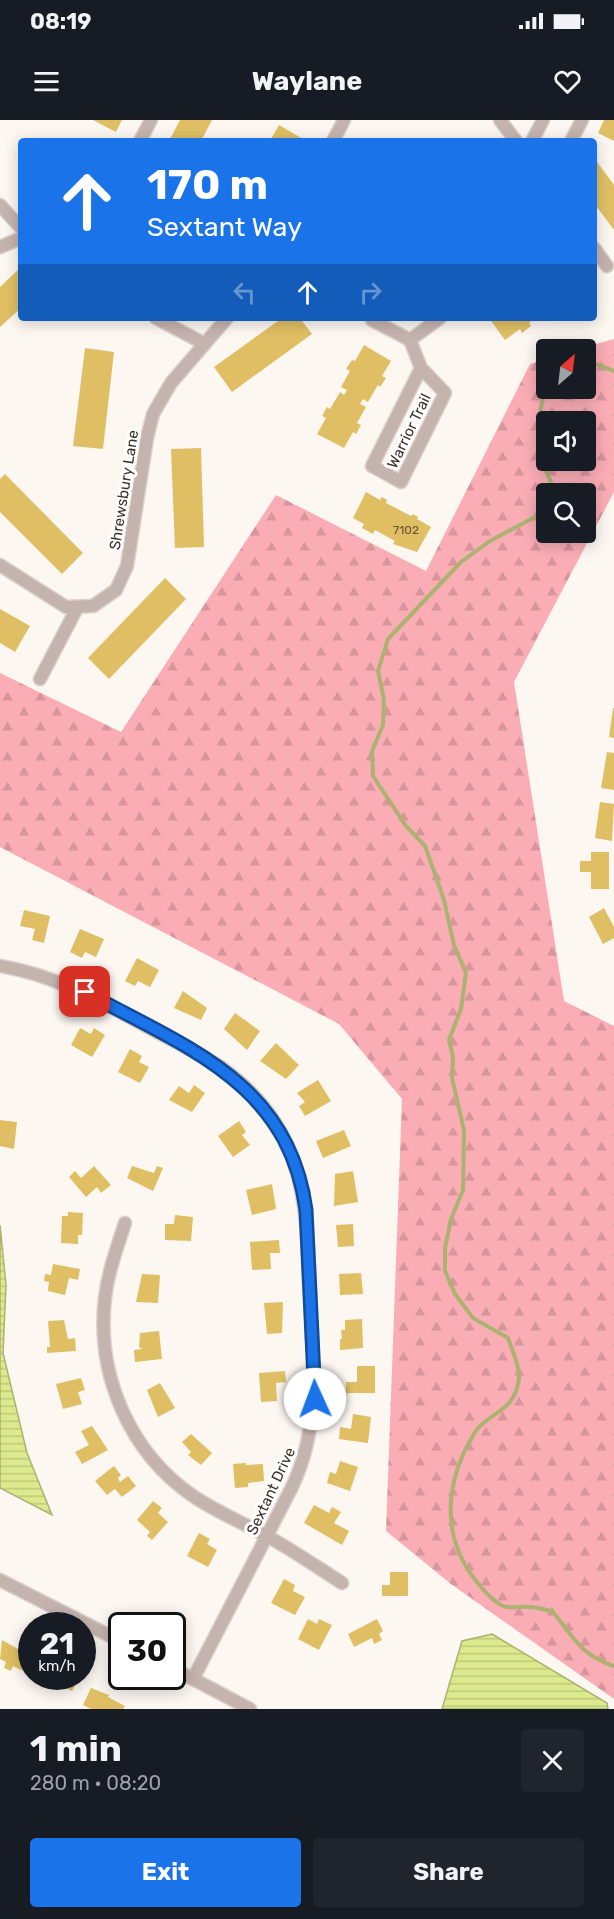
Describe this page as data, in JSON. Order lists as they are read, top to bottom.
{
  "streets": {
    "street": ["Warrior Trail", "Shrewsbury Lane", "Sextant Drive"]
  },
  "house_numbers": ["7102"],
  "north": "top right",
  "page": {
    "status": "08:19",
    "header": "Waylane",
    "turn": ["170 m", "Sextant Way"],
    "speed": "21 km/h",
    "limit": "30",
    "heading": ["1 min", "280 m · 08:20"],
    "buttons": ["Exit", "Share"]
  }
}
